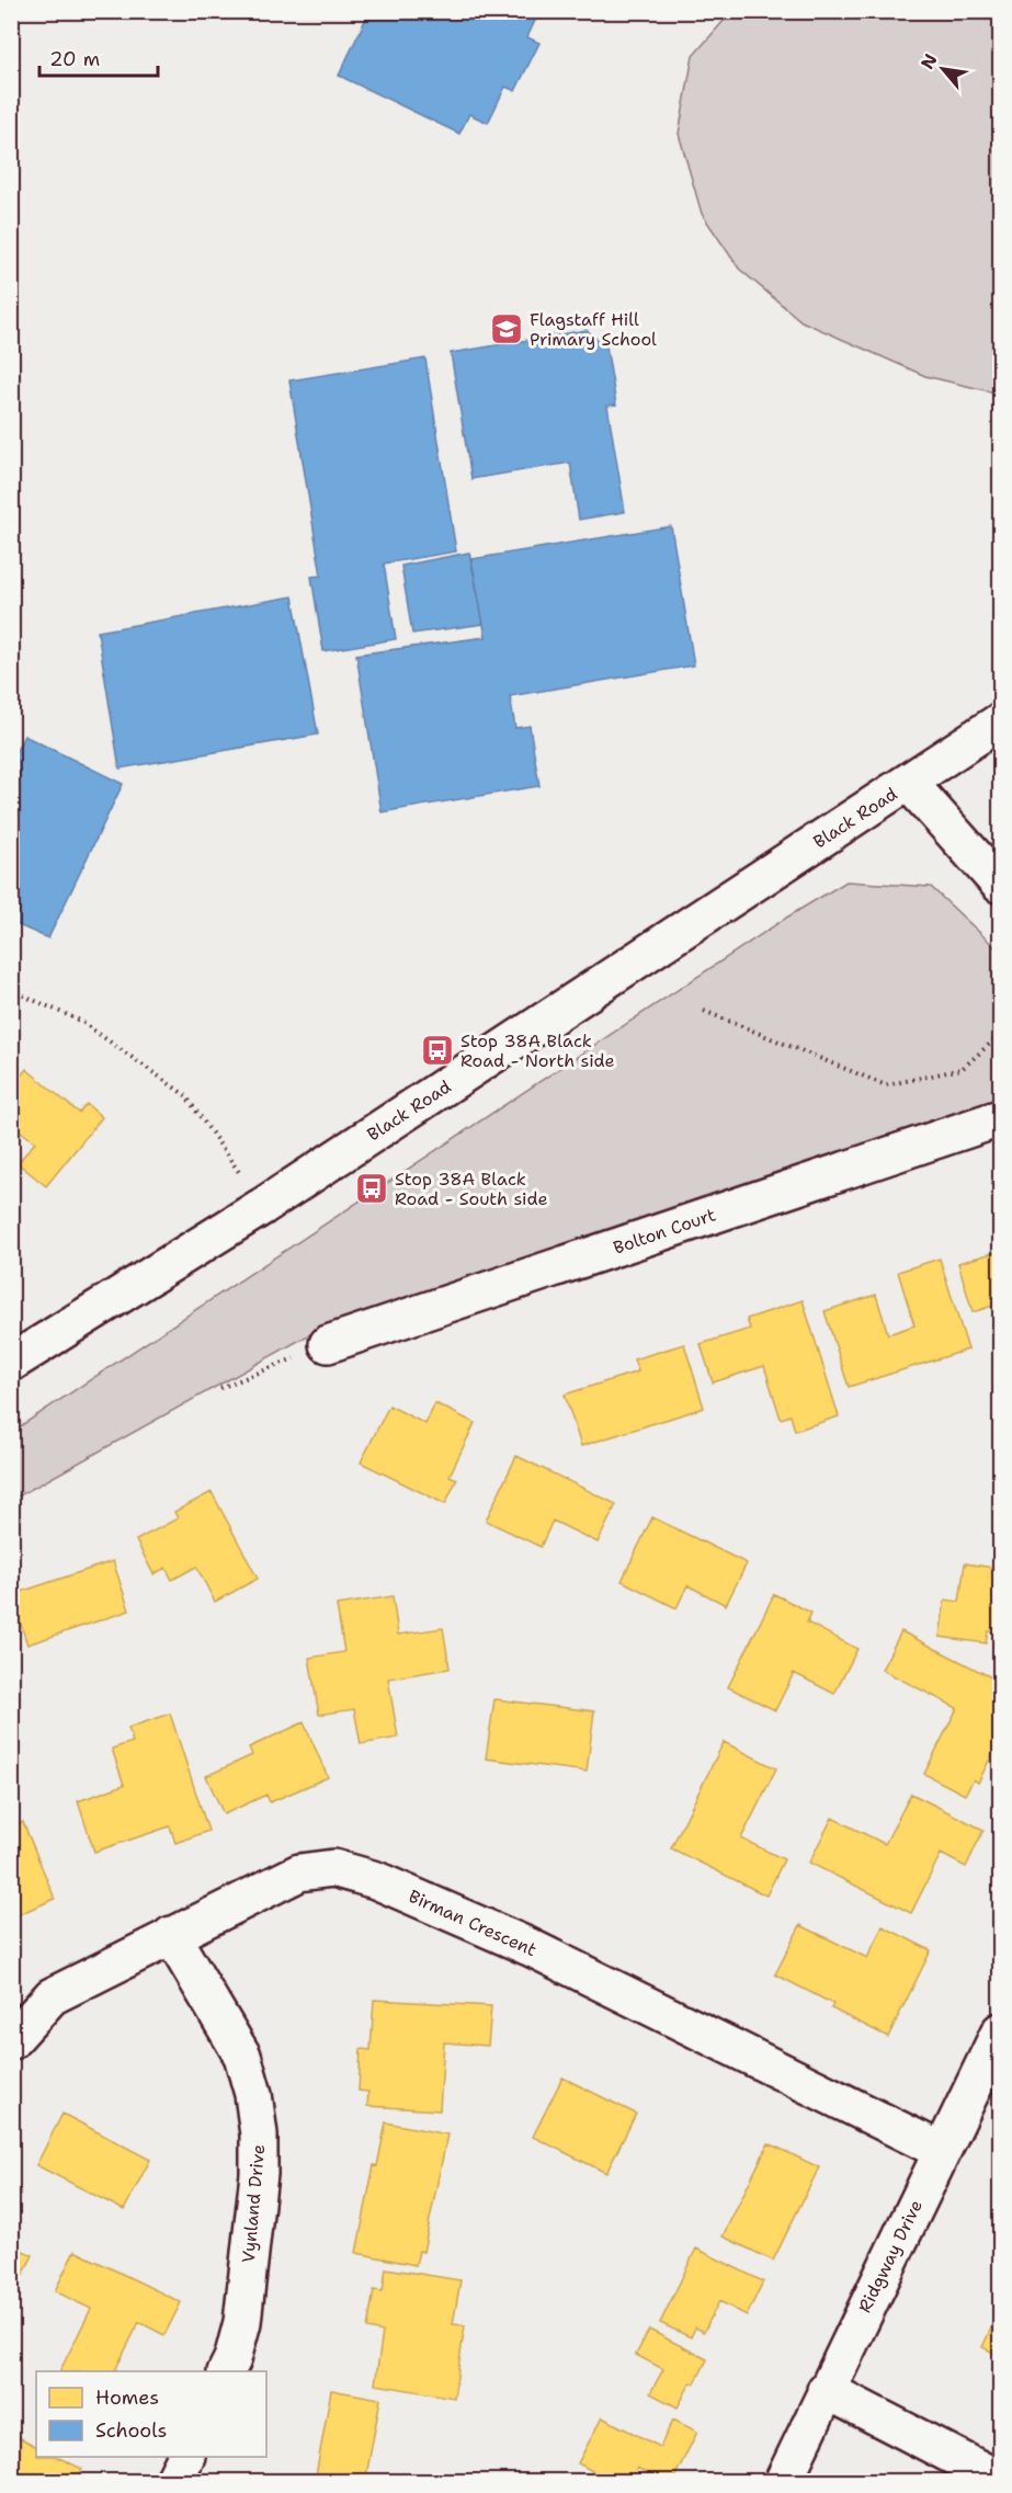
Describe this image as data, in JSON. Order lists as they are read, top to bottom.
{
  "streets": {
    "street": [
      "Black Road",
      "Bolton Court",
      "Birman Crescent",
      "Vynland Drive",
      "Ridgway Drive"
    ]
  },
  "crossings": [
    ["Birman Crescent", "Vynland Drive"],
    ["Birman Crescent", "Ridgway Drive"]
  ],
  "places": {
    "school or university": ["Flagstaff Hill Primary School"],
    "bus stop": ["Stop 38A Black Road - North side", "Stop 38A Black Road - South side"]
  },
  "legend": ["Homes", "Schools"],
  "scale_bar": "20 m",
  "north": "top left"
}
